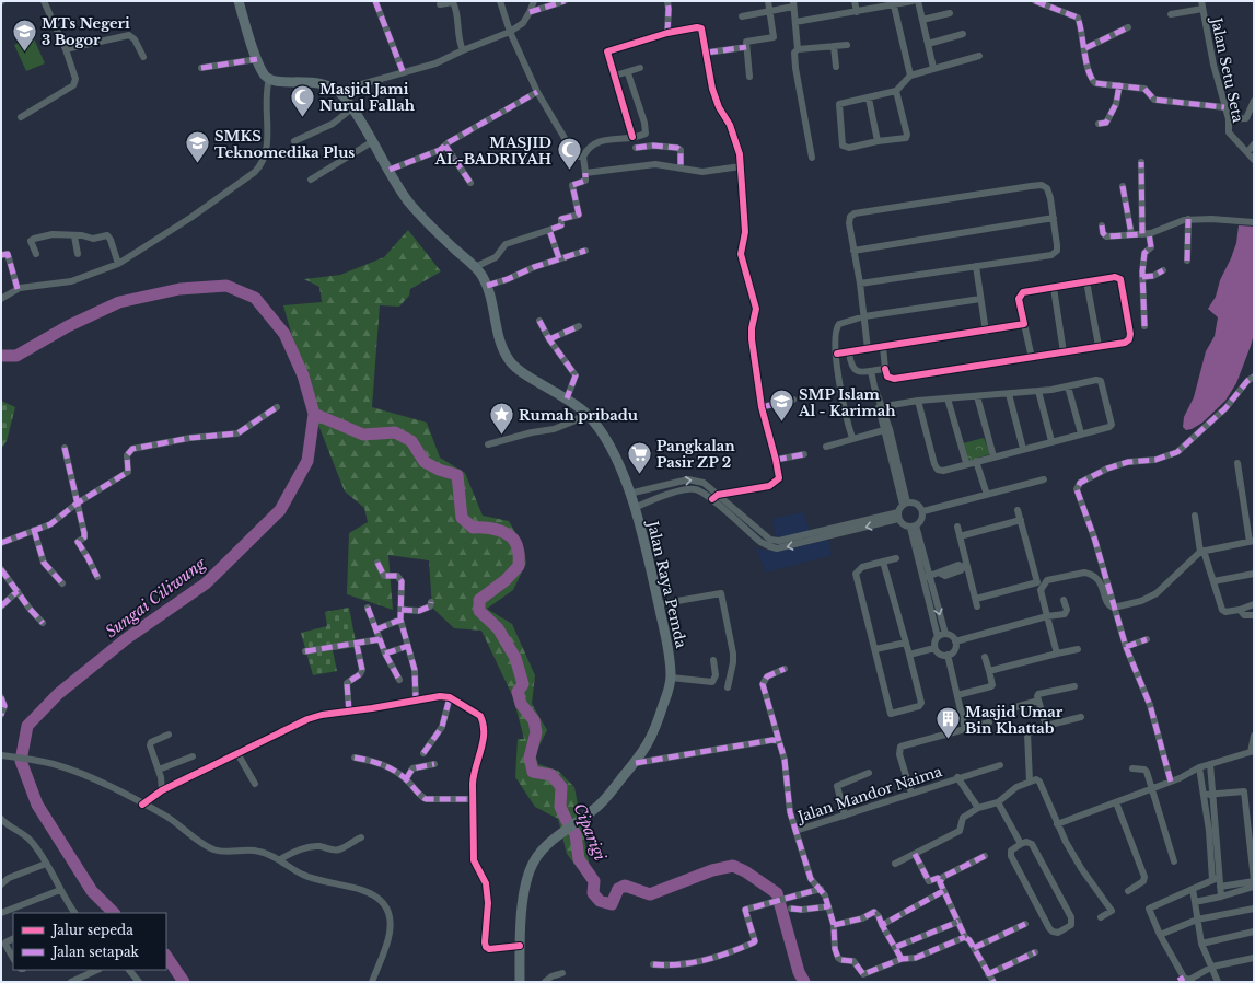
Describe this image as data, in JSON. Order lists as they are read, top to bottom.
{
  "streets": {
    "main road": ["Jalan Raya Pemda"],
    "street": ["Jalan Setu Seta", "Jalan Mandor Naima"]
  },
  "water": ["Sungai Ciliwung", "Ciparigi"],
  "places": {
    "school or university": ["MTs Negeri 3 Bogor", "SMKS Teknomedika Plus", "SMP Islam Al - Karimah"],
    "mosque": ["Masjid Jami Nurul Fallah", "MASJID AL-BADRIYAH"],
    "place": ["Rumah pribadu"],
    "supermarket": ["Pangkalan Pasir ZP 2"],
    "building": ["Masjid Umar Bin Khattab"]
  },
  "legend": ["Jalur sepeda", "Jalan setapak"]
}
